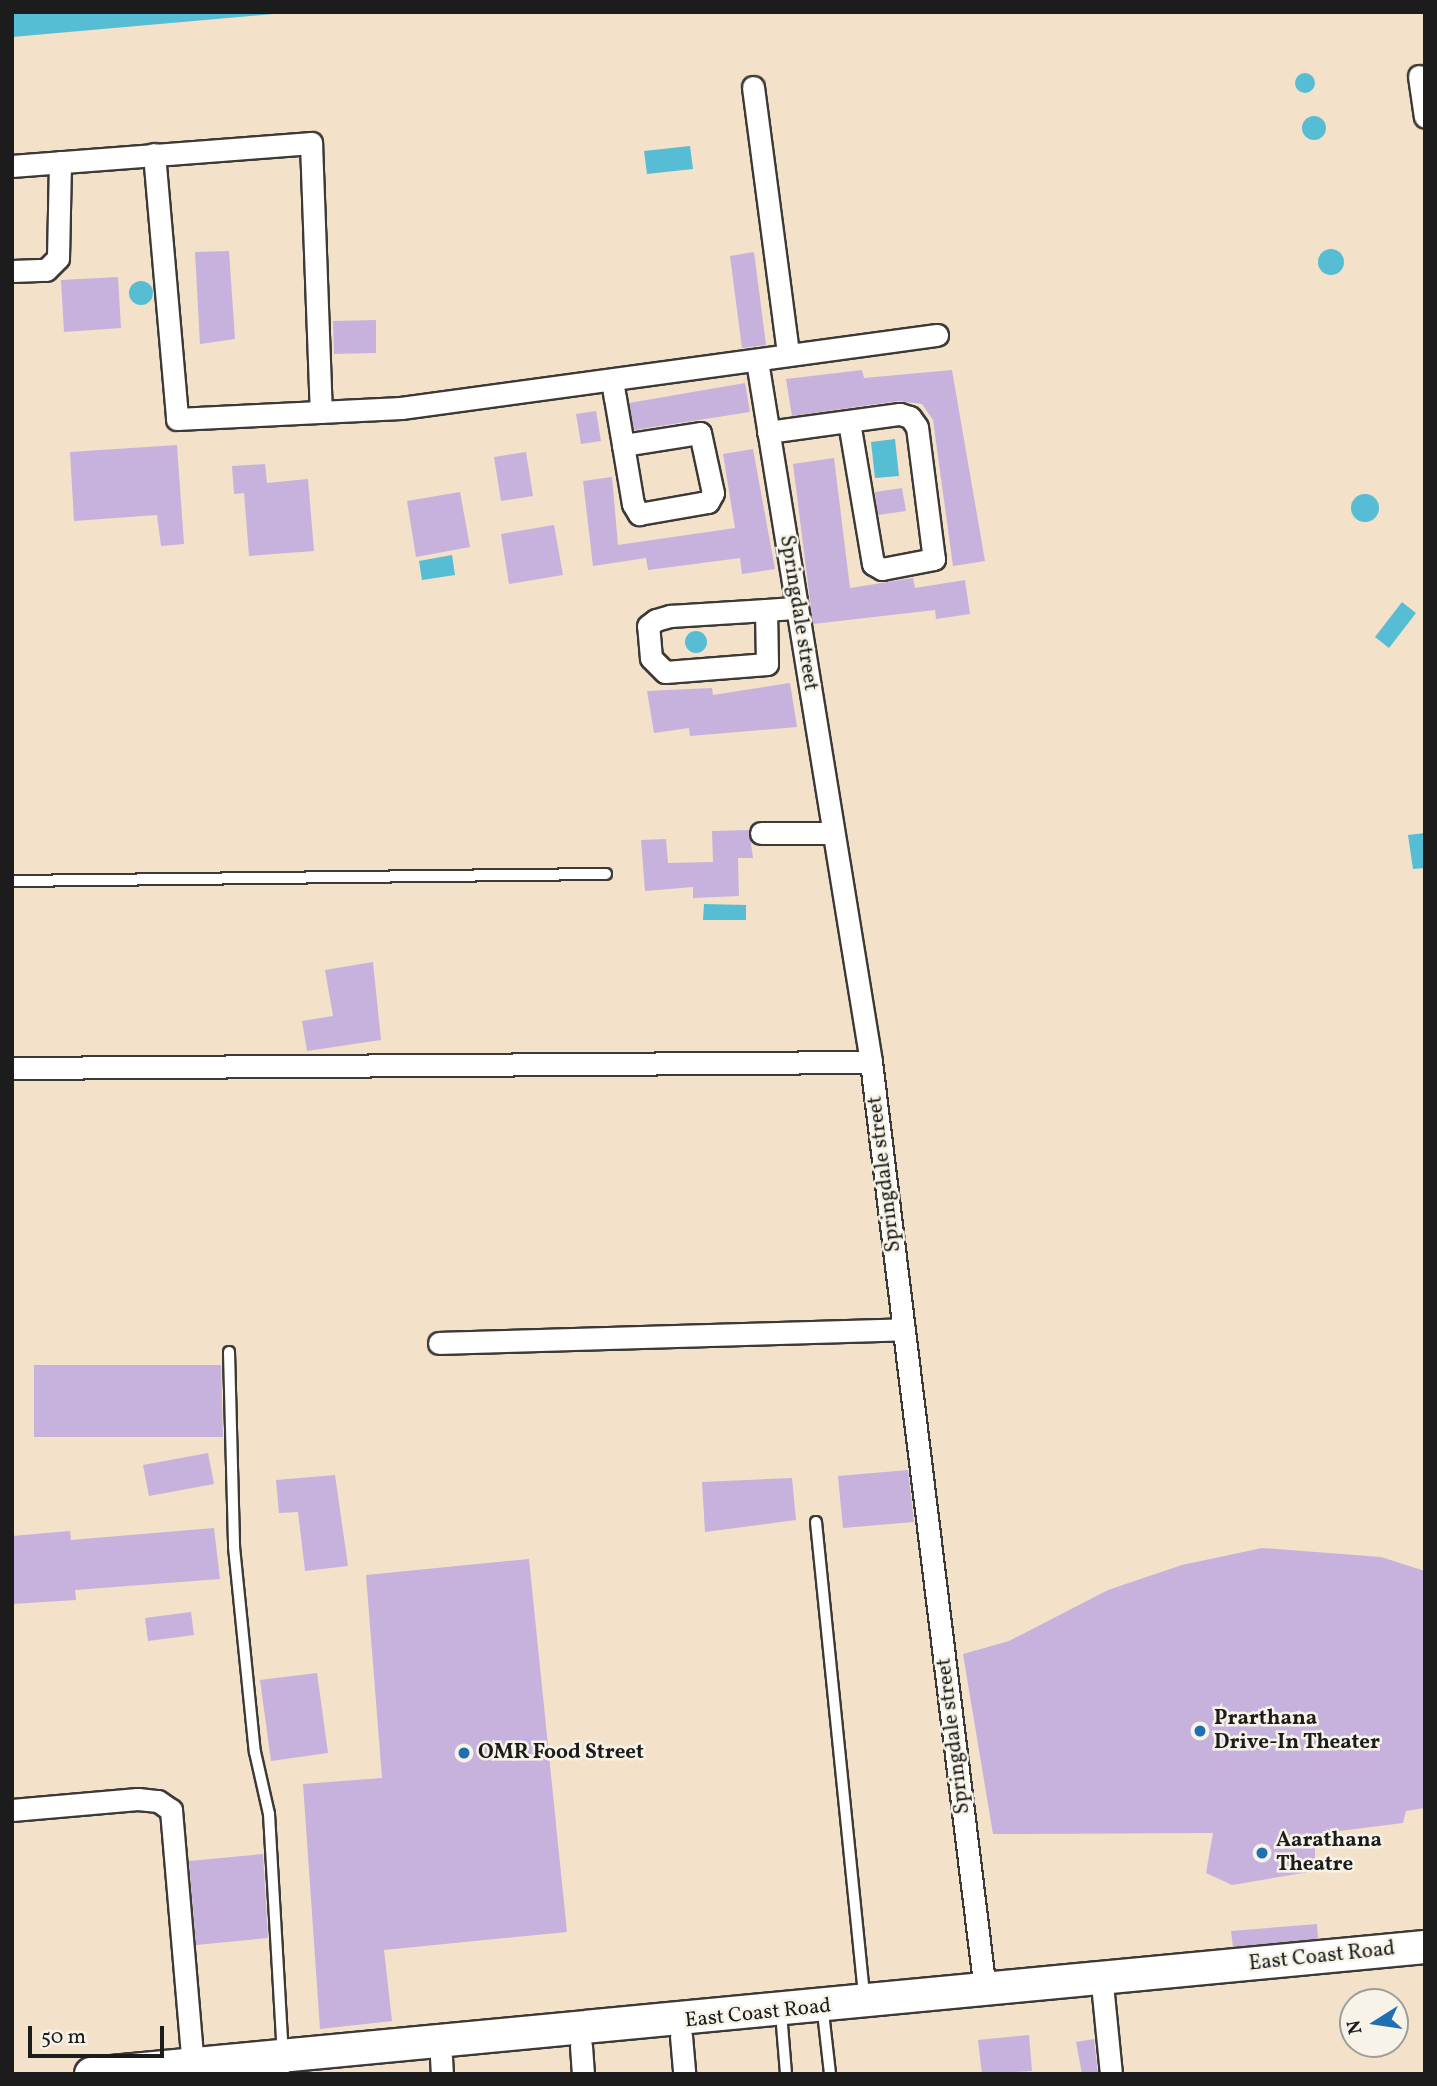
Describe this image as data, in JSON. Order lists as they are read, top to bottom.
{
  "streets": {
    "main road": ["East Coast Road"],
    "street": ["Springdale street"]
  },
  "crossings": [
    ["Springdale street", "East Coast Road"]
  ],
  "places": ["Prarthana Drive-In Theater", "OMR Food Street", "Aarathana Theatre"],
  "scale_bar": "50 m",
  "north": "left"
}
